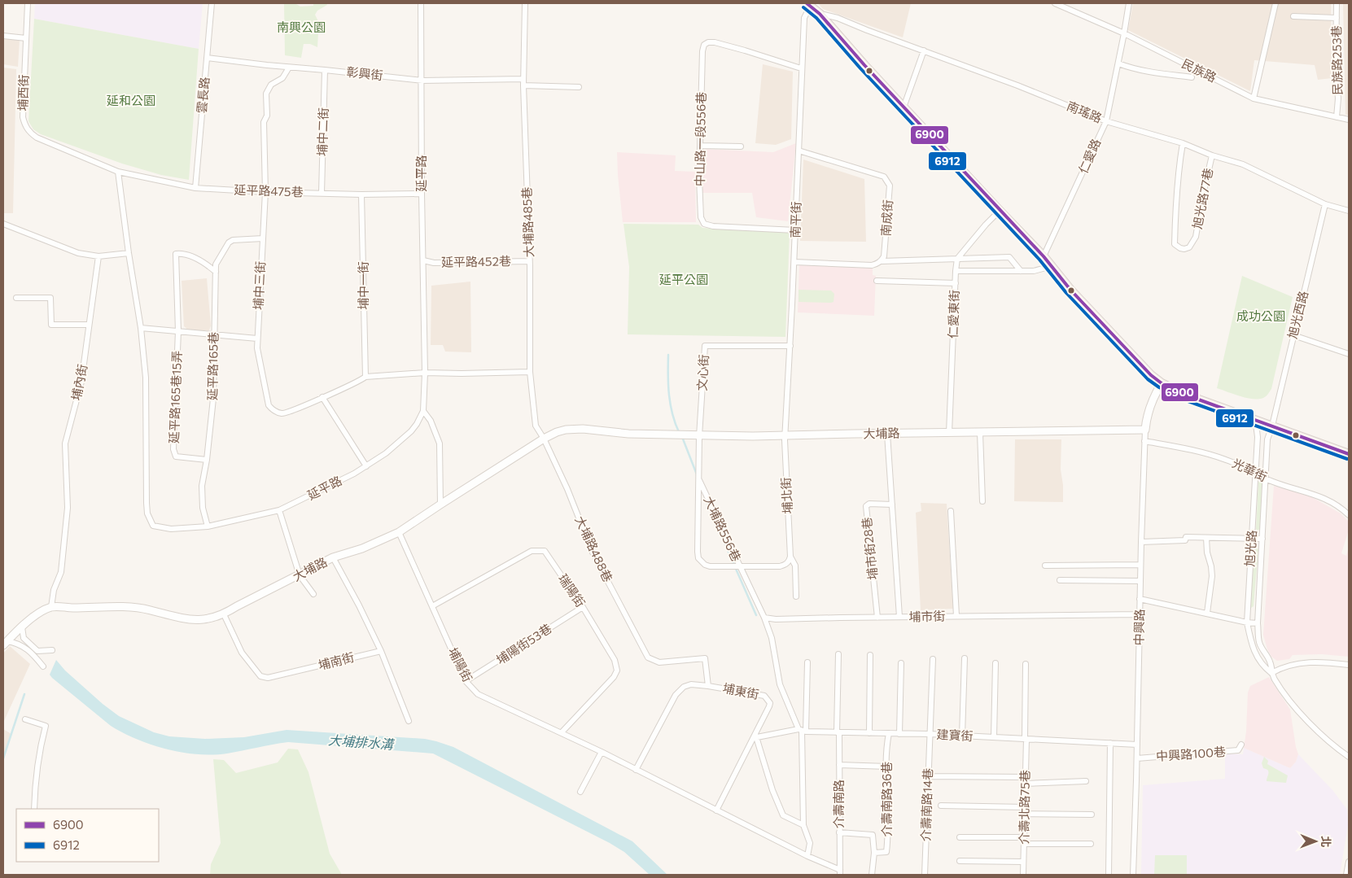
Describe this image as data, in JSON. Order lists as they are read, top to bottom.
{
  "streets": {
    "main road": ["大埔路", "中興路"],
    "street": [
      "民族路253巷",
      "民族路",
      "彰興街",
      "埔西街",
      "雲長路",
      "南瑤路",
      "埔中二街",
      "中山路一段556巷",
      "仁愛路",
      "延平路",
      "延平路475巷",
      "旭光路77巷",
      "南成街",
      "南平街",
      "大埔路485巷",
      "延平路452巷",
      "埔中三街",
      "埔中一街",
      "仁愛東街",
      "旭光西路",
      "延平路165巷",
      "文心街",
      "埔內街",
      "延平路165巷15弄",
      "光華街",
      "埔北街",
      "大埔路556巷",
      "埔市街28巷",
      "旭光路",
      "大埔路488巷",
      "瑞陽街",
      "埔市街",
      "埔陽街53巷",
      "埔南街",
      "埔陽街",
      "埔東街",
      "建寶街",
      "中興路100巷",
      "介壽南路36巷",
      "介壽南路",
      "介壽南路14巷",
      "介壽北路75巷"
    ]
  },
  "crossings": [
    ["民族路253巷", "民族路"],
    ["民族路", "仁愛路"],
    ["彰興街", "雲長路"],
    ["彰興街", "埔中二街"],
    ["彰興街", "延平路"],
    ["彰興街", "大埔路485巷"],
    ["彰興街", "埔中三街"],
    ["埔西街", "延平路"],
    ["埔西街", "延平路475巷"],
    ["雲長路", "延平路475巷"],
    ["南瑤路", "仁愛路"],
    ["南瑤路", "旭光路77巷"],
    ["南瑤路", "旭光西路"],
    ["埔中二街", "延平路475巷"],
    ["中山路一段556巷", "南平街"],
    ["延平路", "延平路475巷"],
    ["延平路", "延平路452巷"],
    ["延平路", "延平路165巷"],
    ["延平路475巷", "埔中三街"],
    ["延平路475巷", "埔中一街"],
    ["南成街", "南平街"],
    ["南平街", "文心街"],
    ["南平街", "大埔路"],
    ["南平街", "埔北街"],
    ["大埔路485巷", "延平路452巷"],
    ["大埔路485巷", "大埔路"],
    ["大埔路485巷", "大埔路488巷"],
    ["埔中三街", "埔中一街"],
    ["埔中三街", "延平路165巷"],
    ["仁愛東街", "大埔路"],
    ["旭光西路", "旭光路"],
    ["延平路165巷", "延平路165巷15弄"],
    ["文心街", "大埔路"],
    ["文心街", "大埔路556巷"],
    ["埔內街", "大埔路"],
    ["大埔路", "埔北街"],
    ["大埔路", "大埔路556巷"],
    ["大埔路", "大埔路488巷"],
    ["大埔路", "埔市街"],
    ["大埔路", "中興路"],
    ["大埔路", "埔南街"],
    ["大埔路", "埔陽街"],
    ["光華街", "旭光路"],
    ["光華街", "中興路"],
    ["大埔路556巷", "建寶街"],
    ["埔市街28巷", "埔市街"],
    ["大埔路488巷", "埔東街"],
    ["瑞陽街", "埔陽街53巷"],
    ["瑞陽街", "埔陽街"],
    ["埔市街", "中興路"],
    ["中興路", "建寶街"],
    ["中興路", "中興路100巷"],
    ["埔陽街53巷", "埔陽街"],
    ["埔陽街", "埔東街"],
    ["埔陽街", "介壽南路"],
    ["建寶街", "介壽南路36巷"],
    ["建寶街", "介壽南路"],
    ["建寶街", "介壽南路14巷"],
    ["建寶街", "介壽北路75巷"],
    ["介壽南路36巷", "介壽南路"]
  ],
  "water": ["大埔排水溝"],
  "parks": [
    "南興公園",
    "延和公園",
    "延平公園",
    "成功公園"
  ],
  "lines": ["transit line 6900", "transit line 6912"],
  "legend": ["6900", "6912"],
  "north": "right"
}
